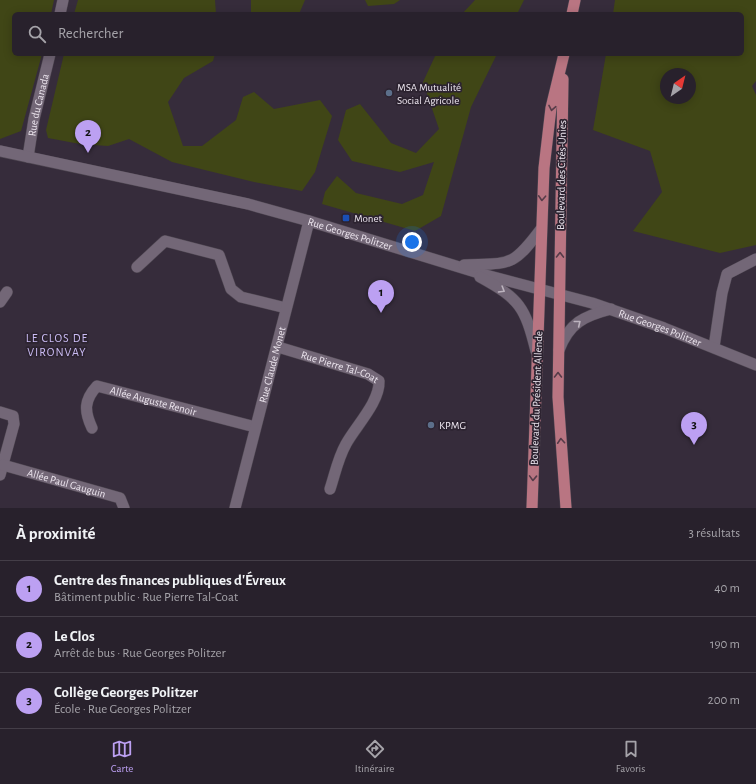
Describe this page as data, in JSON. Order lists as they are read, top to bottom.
{
  "streets": {
    "main road": ["Boulevard des Cités-Unies", "Boulevard du Président Allende"],
    "street": [
      "Rue du Canada",
      "Rue Georges Politzer",
      "Rue Claude Monet",
      "Rue Pierre Tal-Coat",
      "Allée Auguste Renoir",
      "Allée Paul Gauguin"
    ]
  },
  "crossings": [
    ["Rue du Canada", "Rue Georges Politzer"],
    ["Boulevard des Cités-Unies", "Rue Georges Politzer"],
    ["Boulevard des Cités-Unies", "Boulevard du Président Allende"],
    ["Rue Georges Politzer", "Rue Claude Monet"],
    ["Rue Georges Politzer", "Boulevard du Président Allende"],
    ["Rue Claude Monet", "Rue Pierre Tal-Coat"],
    ["Rue Claude Monet", "Allée Auguste Renoir"]
  ],
  "districts": ["LE CLOS DE VIRONVAY"],
  "places": {
    "other": ["MSA Mutualité Social Agricole", "KPMG"],
    "transit": ["Monet"]
  },
  "north": "top right",
  "page": {
    "search": "Rechercher",
    "pins": ["2", "1", "3"],
    "heading": ["À proximité", "3 résultats"],
    "list": [
      {
        "mark": "1",
        "name": "Centre des finances publiques d'Évreux",
        "note": "Bâtiment public · Rue Pierre Tal-Coat",
        "value": "40 m"
      },
      {
        "mark": "2",
        "name": "Le Clos",
        "note": "Arrêt de bus · Rue Georges Politzer",
        "value": "190 m"
      },
      {
        "mark": "3",
        "name": "Collège Georges Politzer",
        "note": "École · Rue Georges Politzer",
        "value": "200 m"
      }
    ],
    "nav": ["Carte", "Itinéraire", "Favoris"]
  }
}
